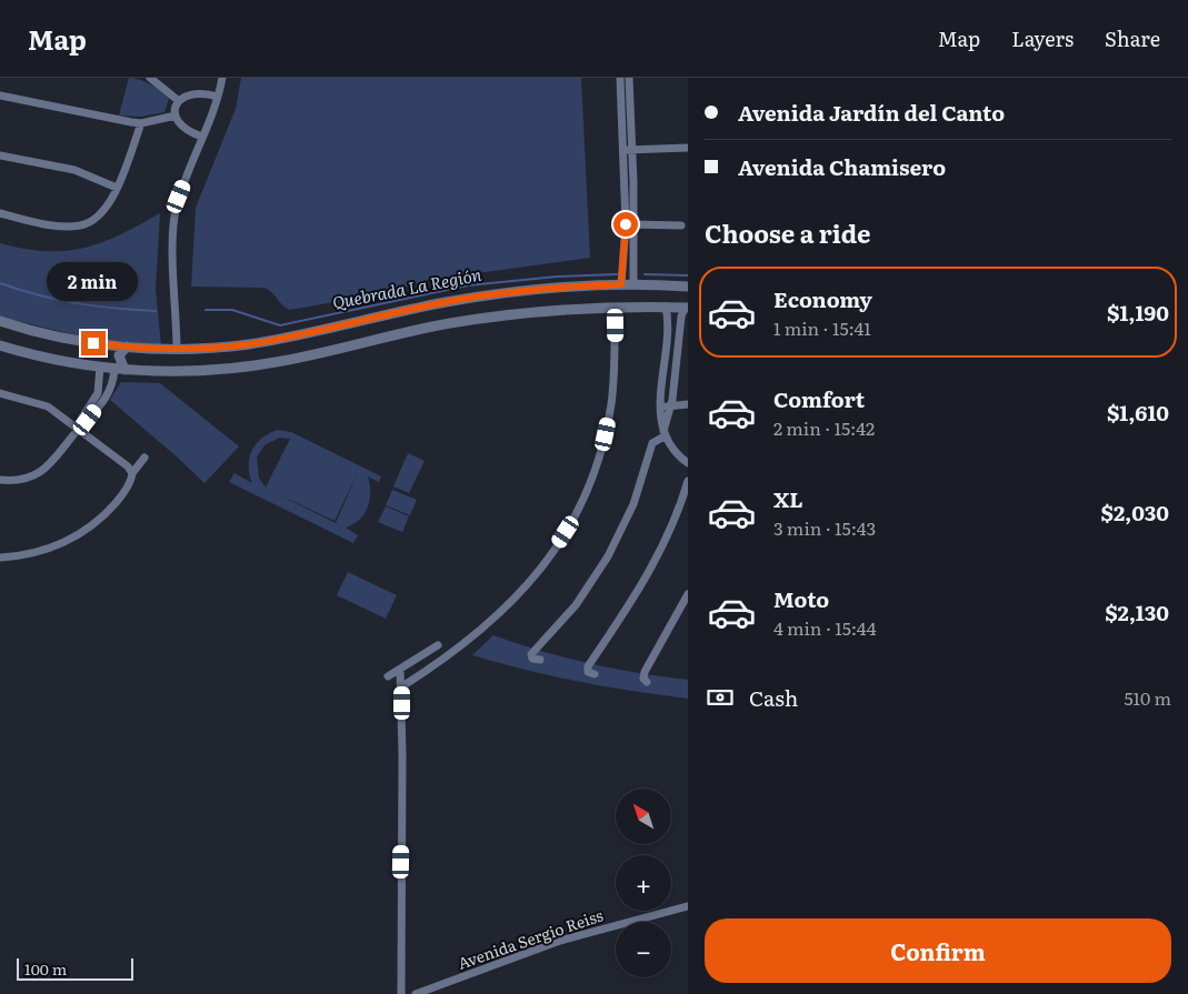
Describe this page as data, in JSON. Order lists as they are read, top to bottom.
{
  "streets": {
    "street": ["Avenida Sergio Reiss"]
  },
  "water": ["Quebrada La Región"],
  "scale_bar": "100 m",
  "north": "top left",
  "page": {
    "header": "Map",
    "nav": ["Map", "Layers", "Share"],
    "banner": ["Avenida Jardín del Canto", "Avenida Chamisero"],
    "heading": "Choose a ride",
    "bubble": "2 min",
    "list": [
      {
        "name": "Economy",
        "note": "1 min · 15:41",
        "value": "$1,190"
      },
      {
        "name": "Comfort",
        "note": "2 min · 15:42",
        "value": "$1,610"
      },
      {
        "name": "XL",
        "note": "3 min · 15:43",
        "value": "$2,030"
      },
      {
        "name": "Moto",
        "note": "4 min · 15:44",
        "value": "$2,130"
      }
    ],
    "pay": ["Cash", "510 m"],
    "map_buttons": ["+", "−"],
    "buttons": "Confirm",
    "scale": "100 m"
  }
}
